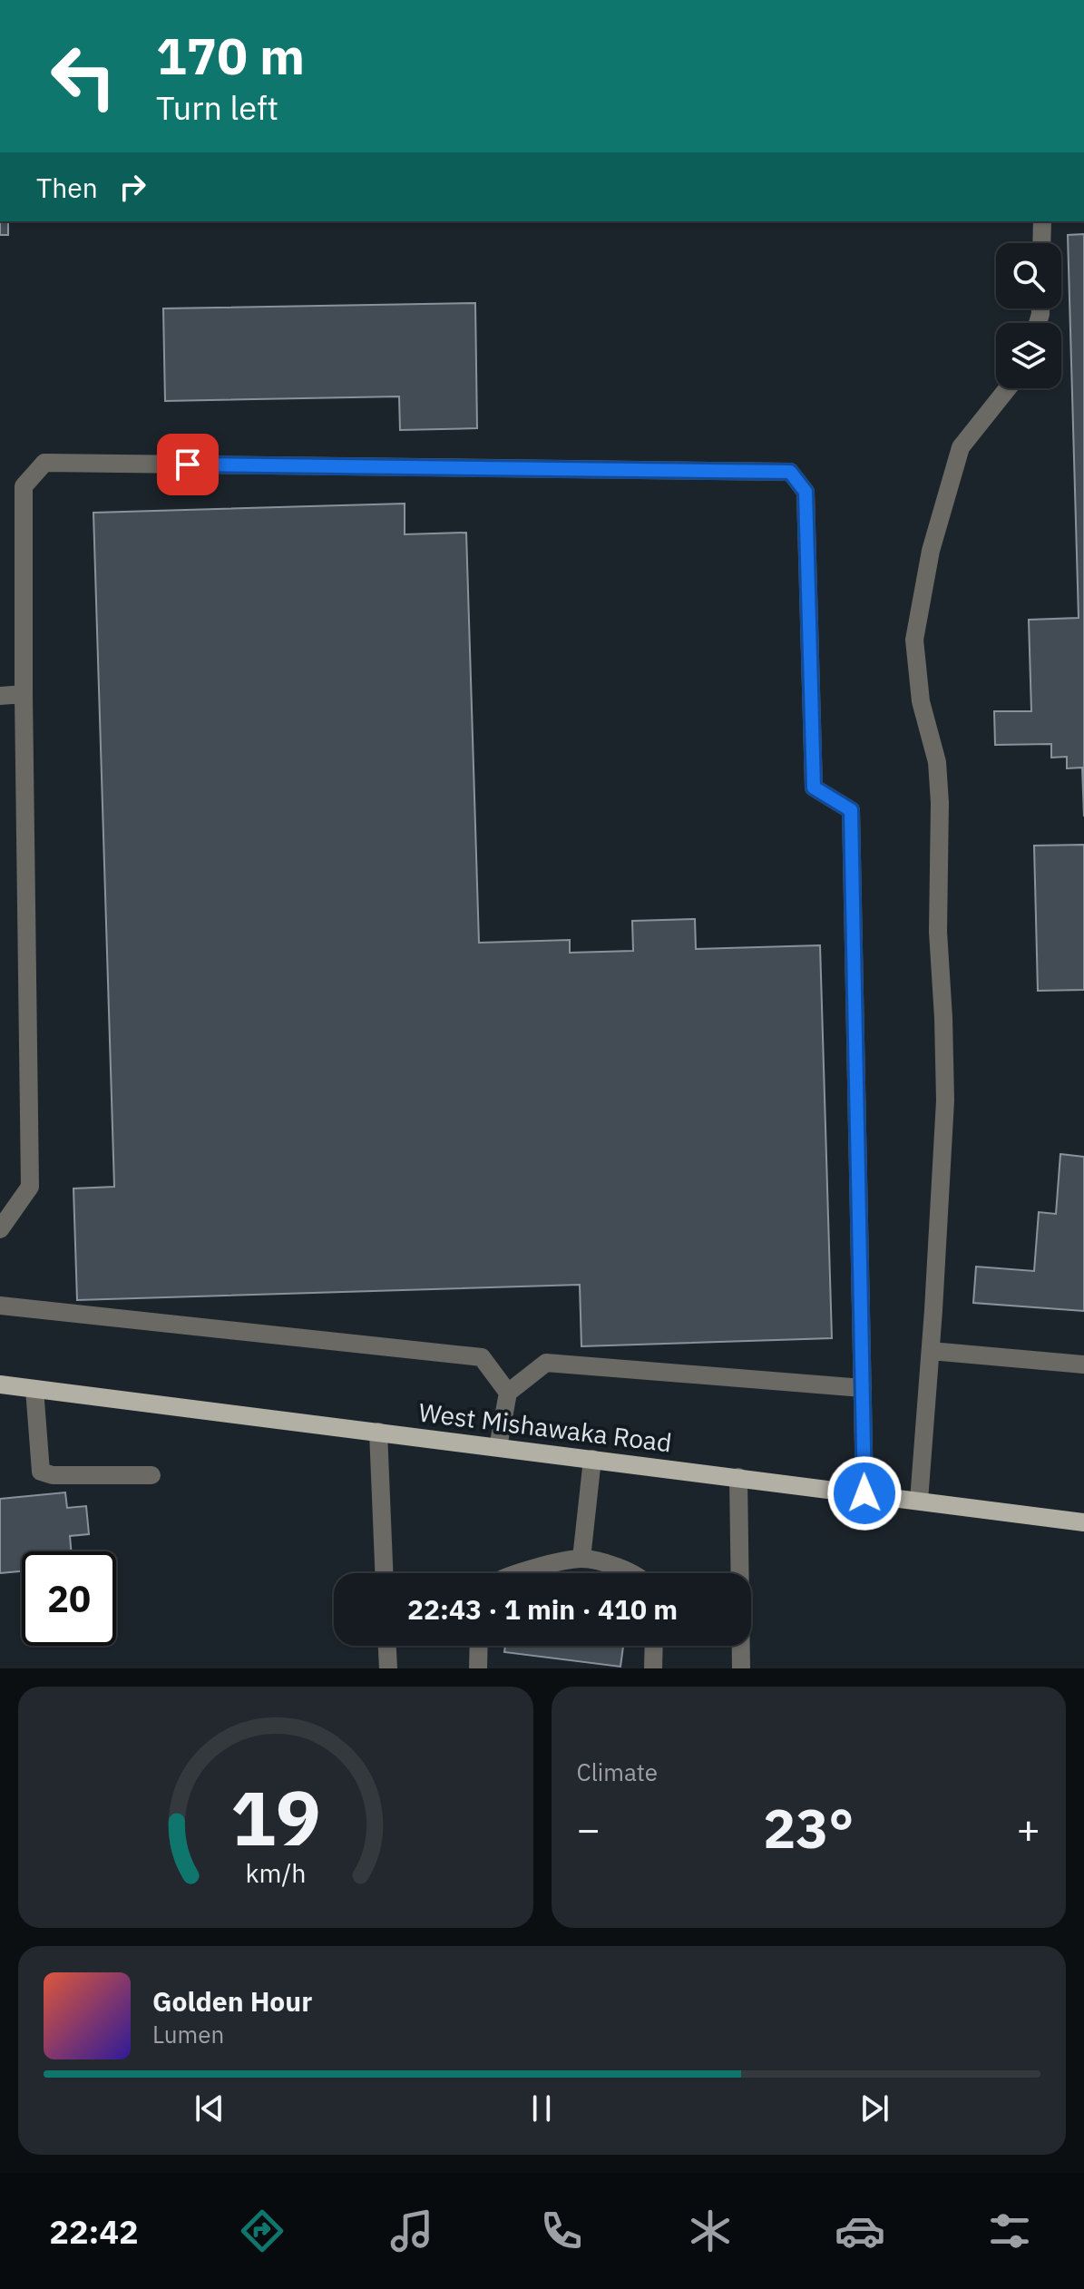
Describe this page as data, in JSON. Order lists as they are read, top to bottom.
{
  "streets": {
    "main road": ["West Mishawaka Road"]
  },
  "page": {
    "turn": ["170 m", "Turn left"],
    "then": "Then",
    "limit": "20",
    "trip": "22:43 · 1 min · 410 m",
    "tile": "Climate",
    "heat": ["−", "23°", "+"],
    "song": ["Golden Hour", "Lumen"],
    "tabs": "22:42",
    "gauge": ["19", "km/h"]
  }
}
